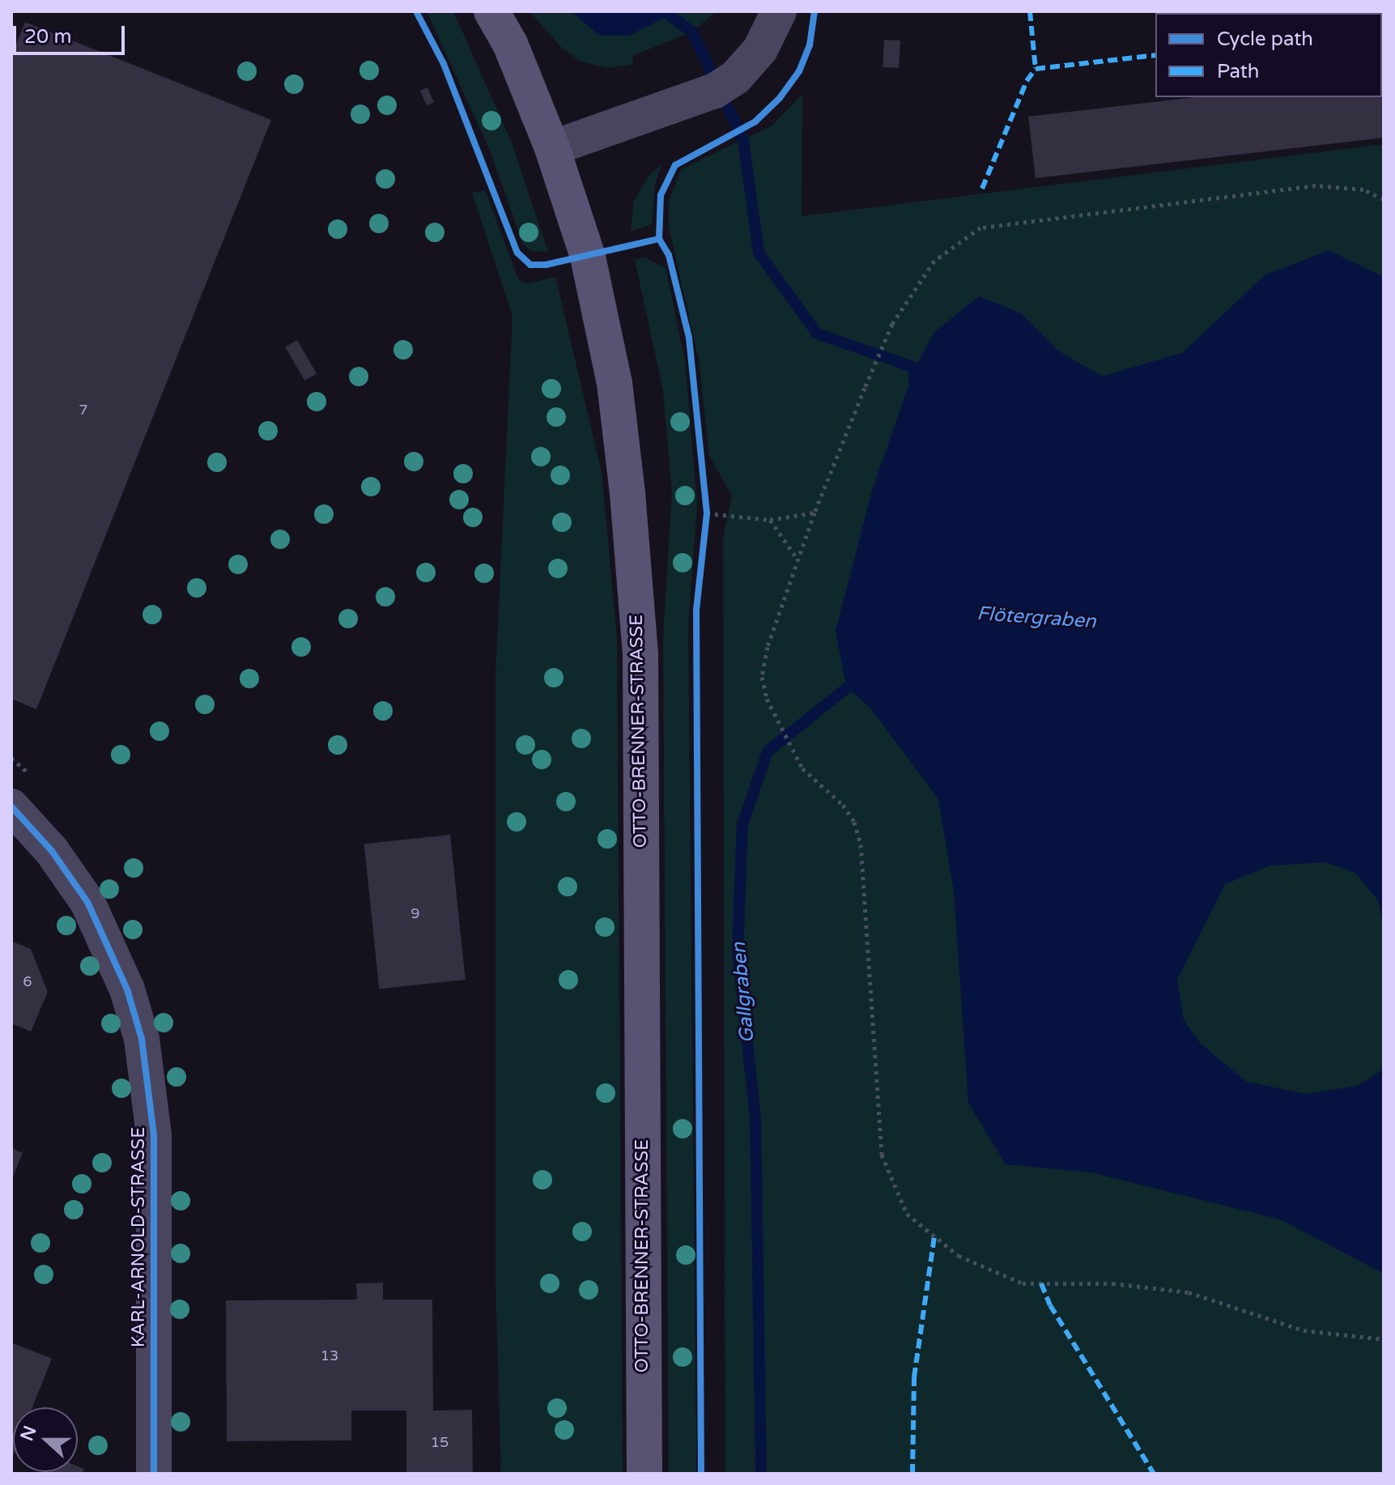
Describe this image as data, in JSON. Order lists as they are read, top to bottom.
{
  "streets": {
    "main road": ["OTTO-BRENNER-STRASSE"],
    "street": ["KARL-ARNOLD-STRASSE"]
  },
  "water": ["Flötergraben", "Gallgraben"],
  "house_numbers": [
    "7",
    "9",
    "6",
    "13",
    "15"
  ],
  "legend": ["Cycle path", "Path"],
  "scale_bar": "20 m",
  "north": "left"
}
